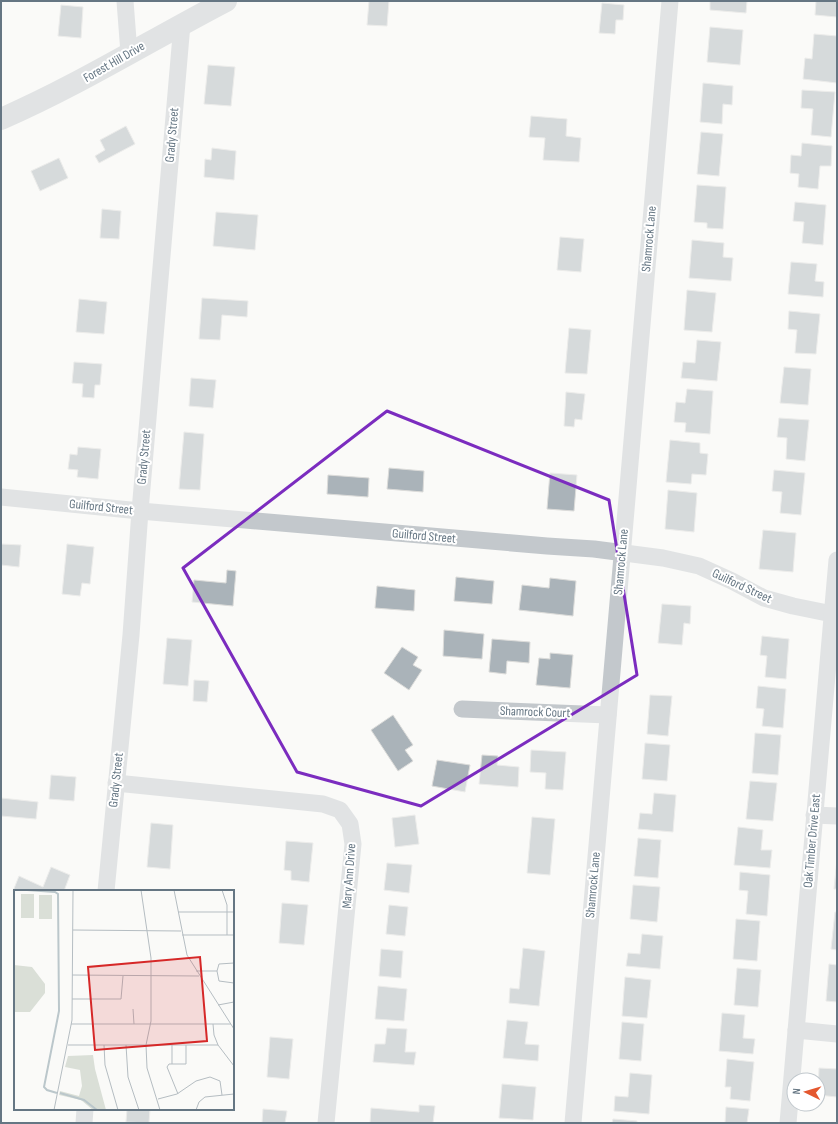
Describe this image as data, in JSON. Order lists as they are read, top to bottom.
{
  "streets": {
    "street": [
      "Forest Hill Drive",
      "Grady Street",
      "Shamrock Lane",
      "Guilford Street",
      "Shamrock Court",
      "Oak Timber Drive East",
      "Mary Ann Drive"
    ]
  },
  "crossings": [
    ["Forest Hill Drive", "Grady Street"],
    ["Grady Street", "Guilford Street"],
    ["Grady Street", "Mary Ann Drive"],
    ["Shamrock Lane", "Guilford Street"],
    ["Shamrock Lane", "Shamrock Court"],
    ["Guilford Street", "Oak Timber Drive East"]
  ],
  "north": "left"
}
